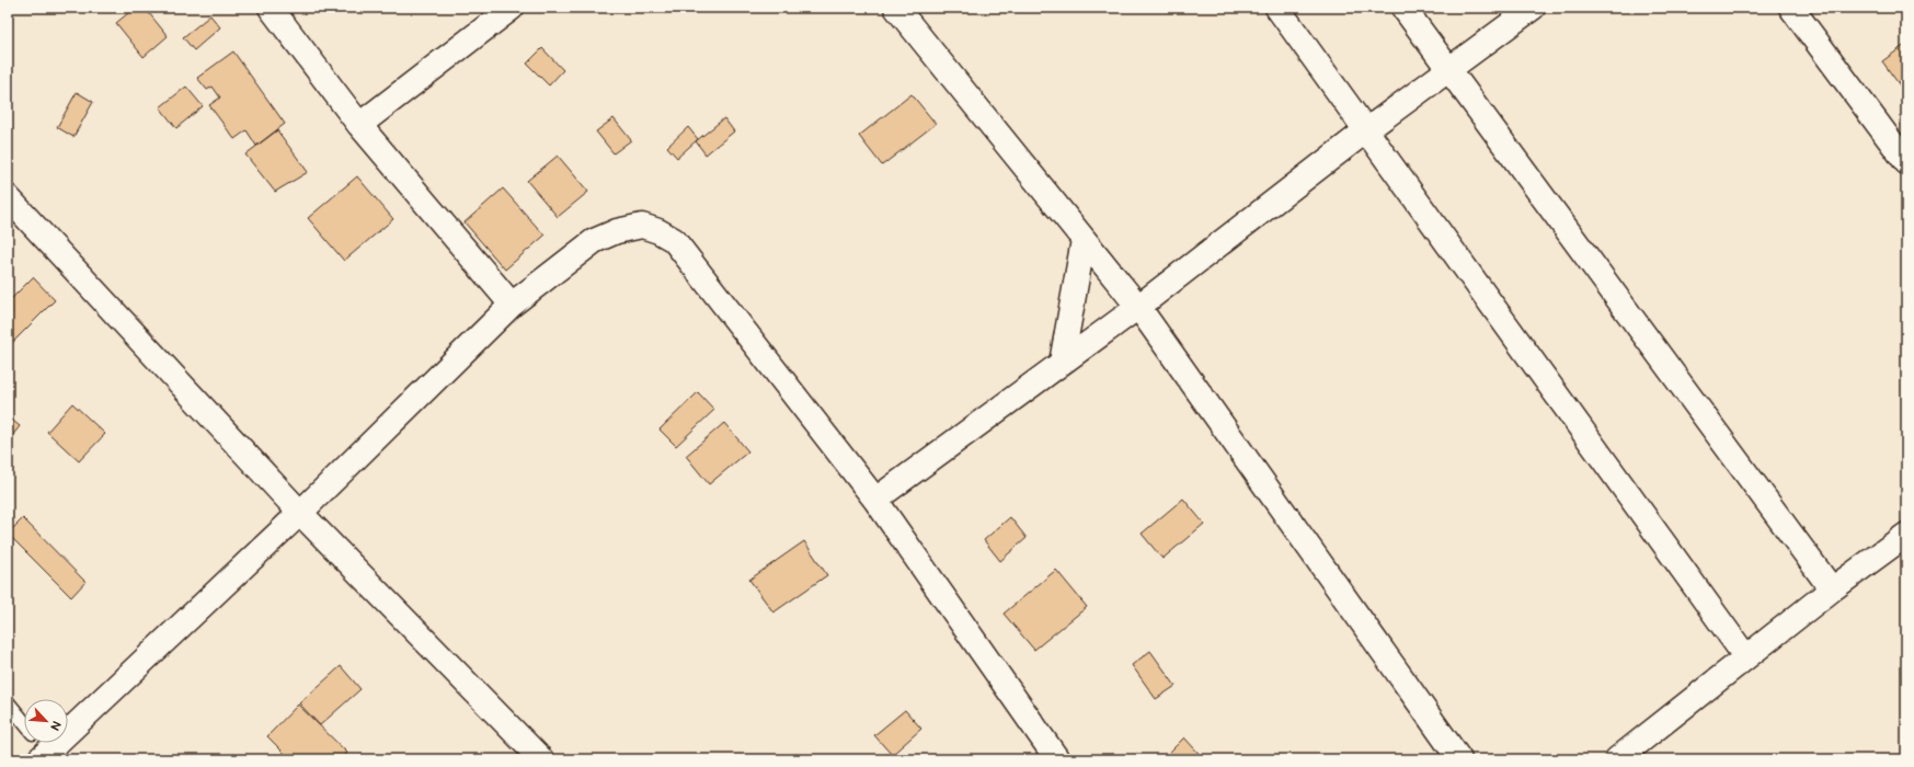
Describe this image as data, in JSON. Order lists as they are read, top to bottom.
{
  "north": "bottom right"
}
